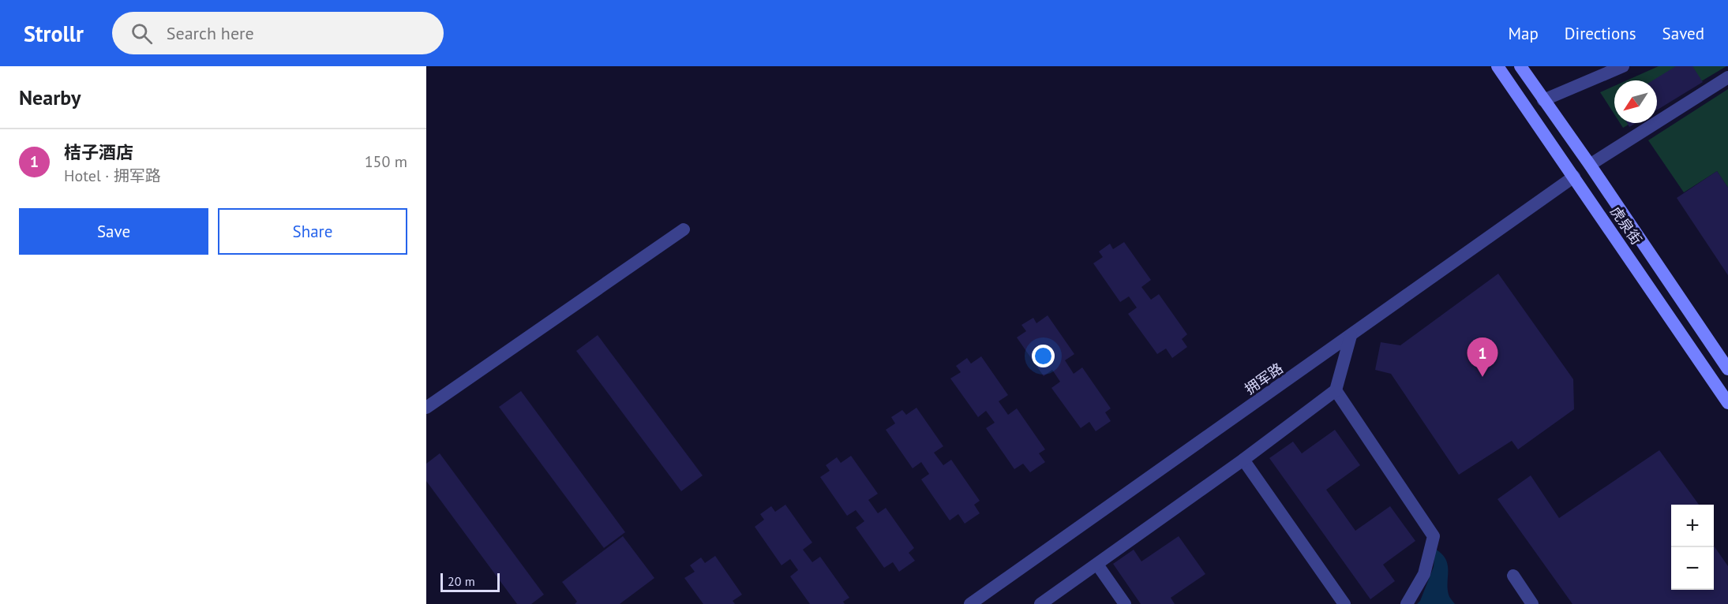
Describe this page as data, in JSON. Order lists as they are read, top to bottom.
{
  "streets": {
    "main road": ["虎泉街"],
    "street": ["拥军路"]
  },
  "crossings": [
    ["虎泉街", "拥军路"]
  ],
  "scale_bar": "20 m",
  "north": "bottom left",
  "page": {
    "header": "Strollr",
    "search": "Search here",
    "nav": ["Map", "Directions", "Saved"],
    "heading": "Nearby",
    "list": [
      {
        "mark": "1",
        "name": "桔子酒店",
        "note": "Hotel · 拥军路",
        "value": "150 m"
      }
    ],
    "buttons": ["Save", "Share"],
    "pins": "1",
    "map_buttons": ["+", "−"],
    "scale": "20 m"
  }
}
